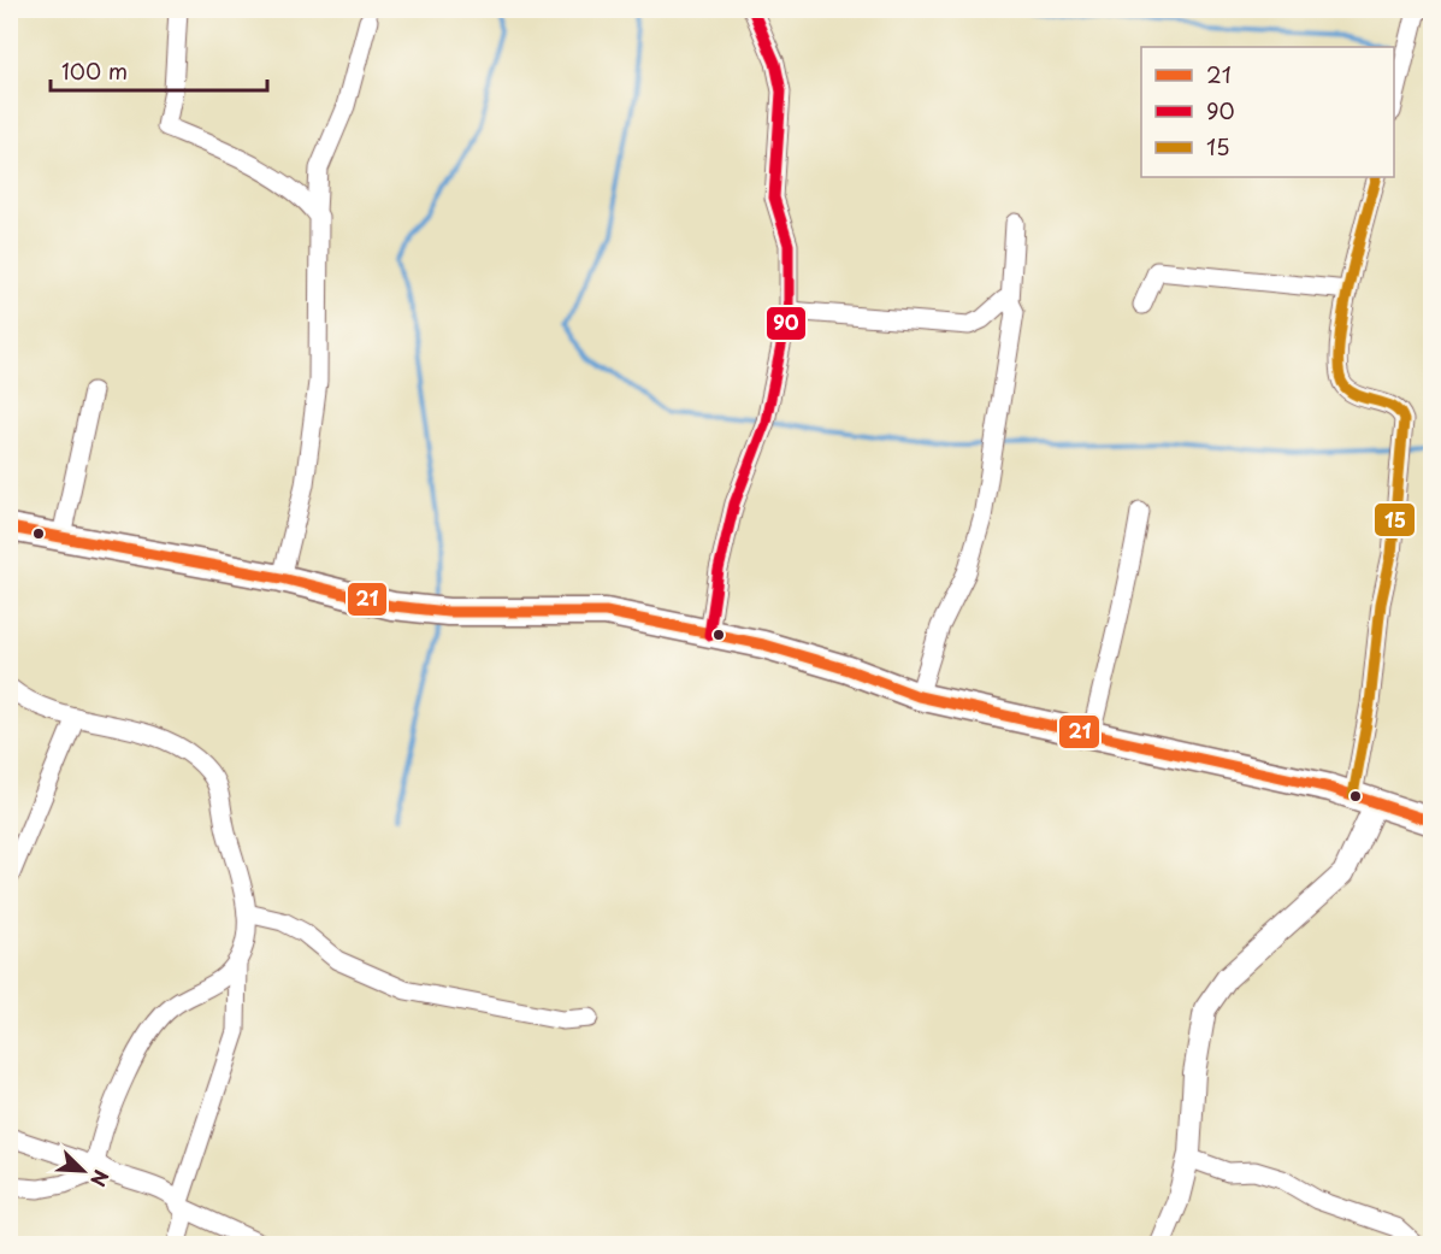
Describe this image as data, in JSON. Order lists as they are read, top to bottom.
{
  "lines": ["transit line 90", "transit line 15", "transit line 21"],
  "legend": ["21", "90", "15"],
  "scale_bar": "100 m",
  "north": "bottom right"
}
